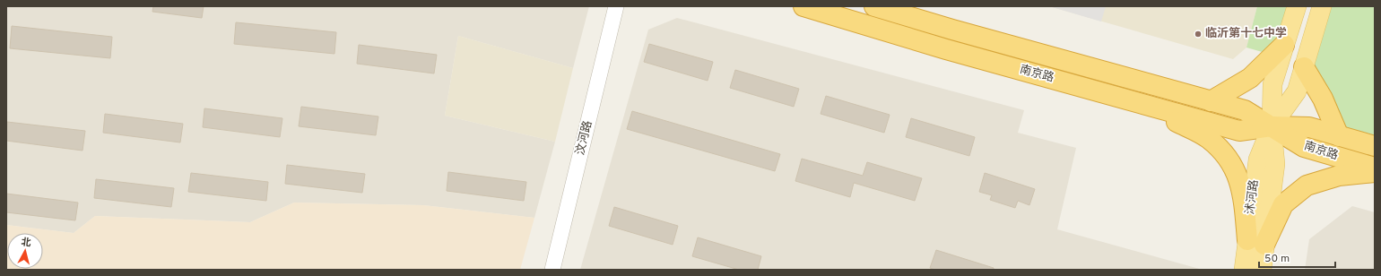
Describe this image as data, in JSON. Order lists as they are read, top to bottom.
{
  "streets": {
    "highway": ["南京路"],
    "main road": ["沭河路"],
    "street": ["汶河路"]
  },
  "crossings": [
    ["南京路", "沭河路"]
  ],
  "places": ["临沂第十七中学"],
  "scale_bar": "50 m",
  "north": "top"
}
